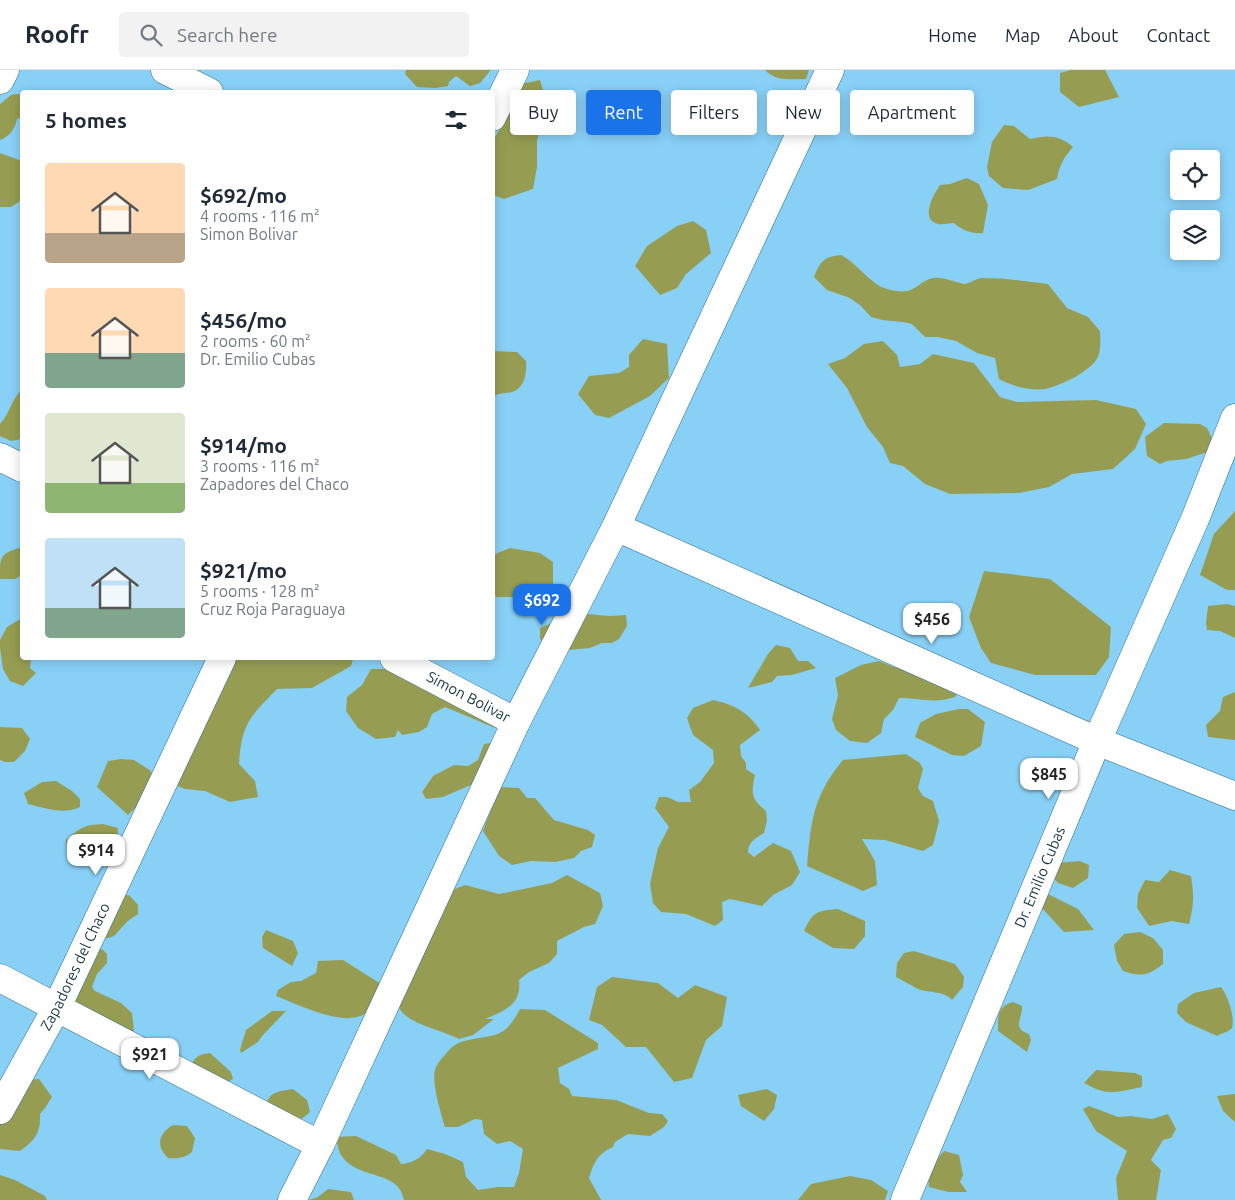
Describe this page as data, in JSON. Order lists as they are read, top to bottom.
{
  "streets": {
    "street": ["Simon Bolivar", "Dr. Emilio Cubas", "Zapadores del Chaco"]
  },
  "page": {
    "header": "Roofr",
    "search": "Search here",
    "nav": [
      "Home",
      "Map",
      "About",
      "Contact"
    ],
    "chip": [
      "Buy",
      "Rent",
      "Filters",
      "New",
      "Apartment"
    ],
    "heading": "5 homes",
    "list": [
      {
        "name": "$692/mo",
        "note": "4 rooms · 116 m² · Simon Bolivar"
      },
      {
        "name": "$456/mo",
        "note": "2 rooms · 60 m² · Dr. Emilio Cubas"
      },
      {
        "name": "$914/mo",
        "note": "3 rooms · 116 m² · Zapadores del Chaco"
      },
      {
        "name": "$921/mo",
        "note": "5 rooms · 128 m² · Cruz Roja Paraguaya"
      }
    ],
    "price": [
      "$692",
      "$456",
      "$845",
      "$914",
      "$921"
    ]
  }
}
